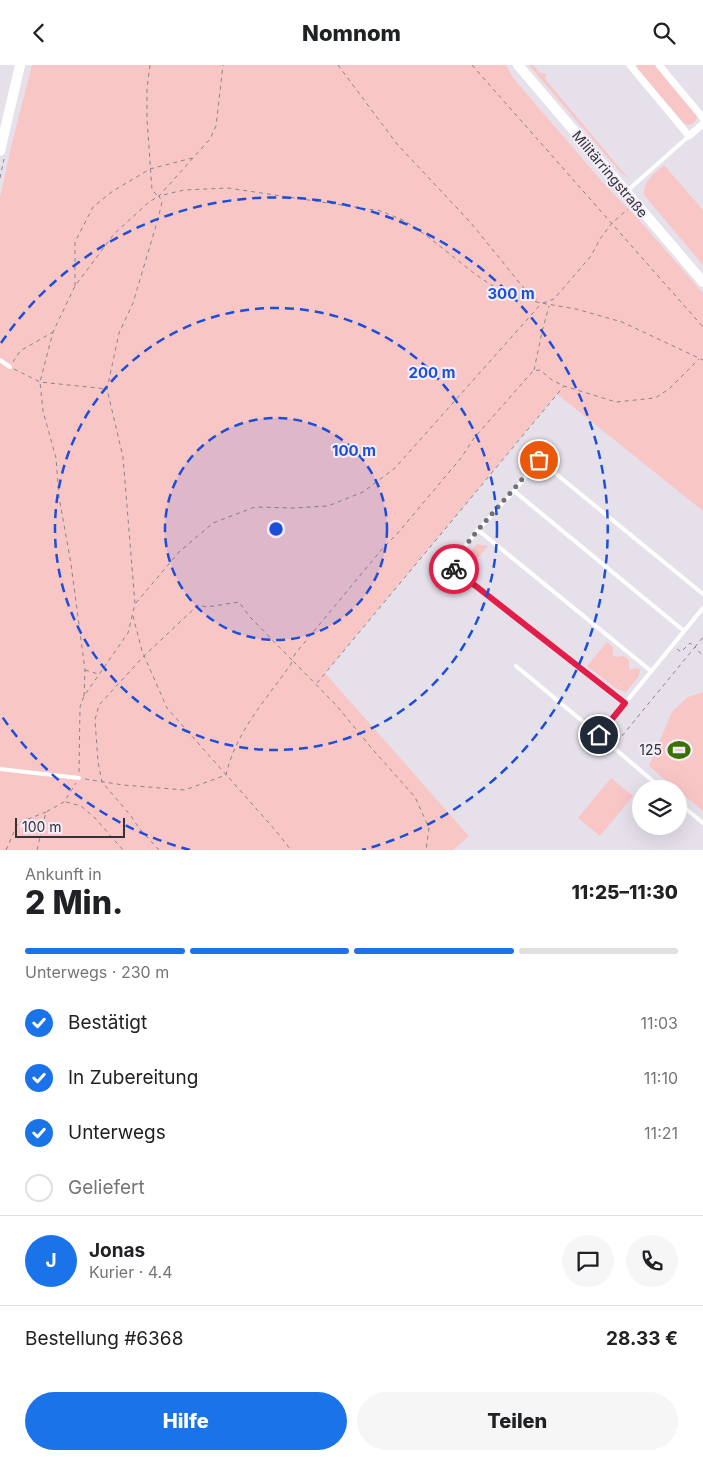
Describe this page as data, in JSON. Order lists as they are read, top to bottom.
{
  "streets": {
    "main road": ["Militärringstraße"]
  },
  "places": {
    "sports": ["125"]
  },
  "scale_bar": "100 m",
  "page": {
    "header": "Nomnom",
    "scale": "100 m",
    "heading": ["2 Min.", "Ankunft in", "11:25–11:30"],
    "panel": [
      "Jonas",
      "Kurier · 4.4",
      "Bestellung #6368",
      "28.33 €"
    ],
    "bar": "Unterwegs · 230 m",
    "list": [
      ["Bestätigt", "11:03"],
      ["In Zubereitung", "11:10"],
      ["Unterwegs", "11:21"],
      "Geliefert"
    ],
    "round": "J",
    "buttons": ["Hilfe", "Teilen"]
  },
  "rings": ["300 m", "200 m", "100 m"]
}
